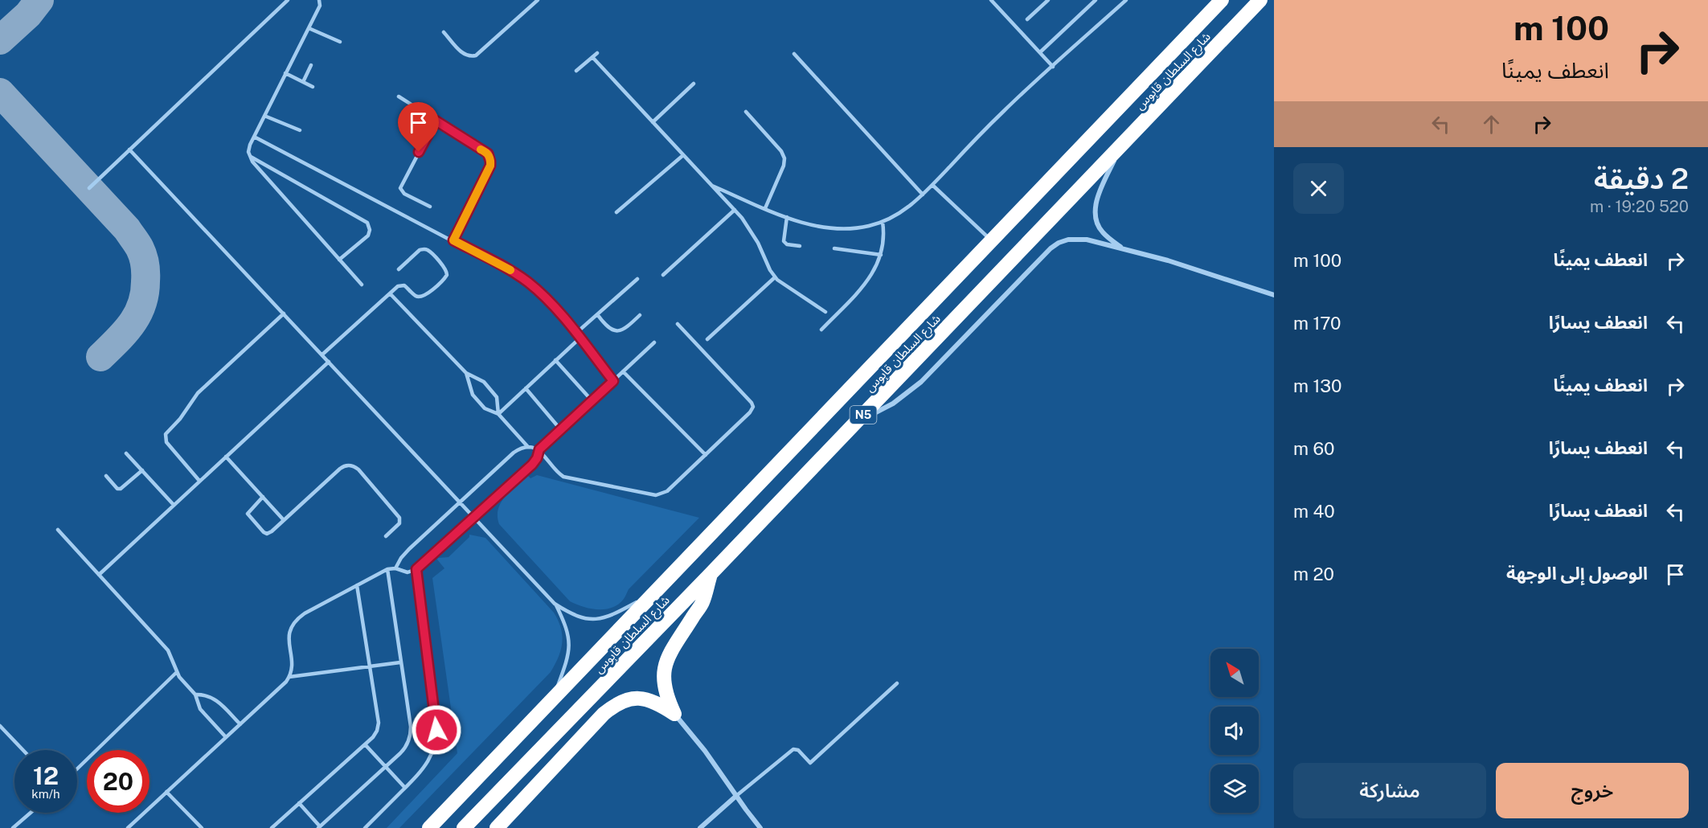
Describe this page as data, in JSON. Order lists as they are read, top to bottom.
{
  "streets": {
    "highway": ["شارع السلطان قابوس", "N5"]
  },
  "north": "top left",
  "page": {
    "turn": ["100 m", "انعطف يمينًا"],
    "heading": ["2 دقيقة", "520 m · 19:20"],
    "list": [
      {
        "name": "انعطف يمينًا",
        "value": "100 m"
      },
      {
        "name": "انعطف يسارًا",
        "value": "170 m"
      },
      {
        "name": "انعطف يمينًا",
        "value": "130 m"
      },
      {
        "name": "انعطف يسارًا",
        "value": "60 m"
      },
      {
        "name": "انعطف يسارًا",
        "value": "40 m"
      },
      {
        "name": "الوصول إلى الوجهة",
        "value": "20 m"
      }
    ],
    "speed": "12 km/h",
    "limit": "20",
    "buttons": ["خروج", "مشاركة"]
  }
}
